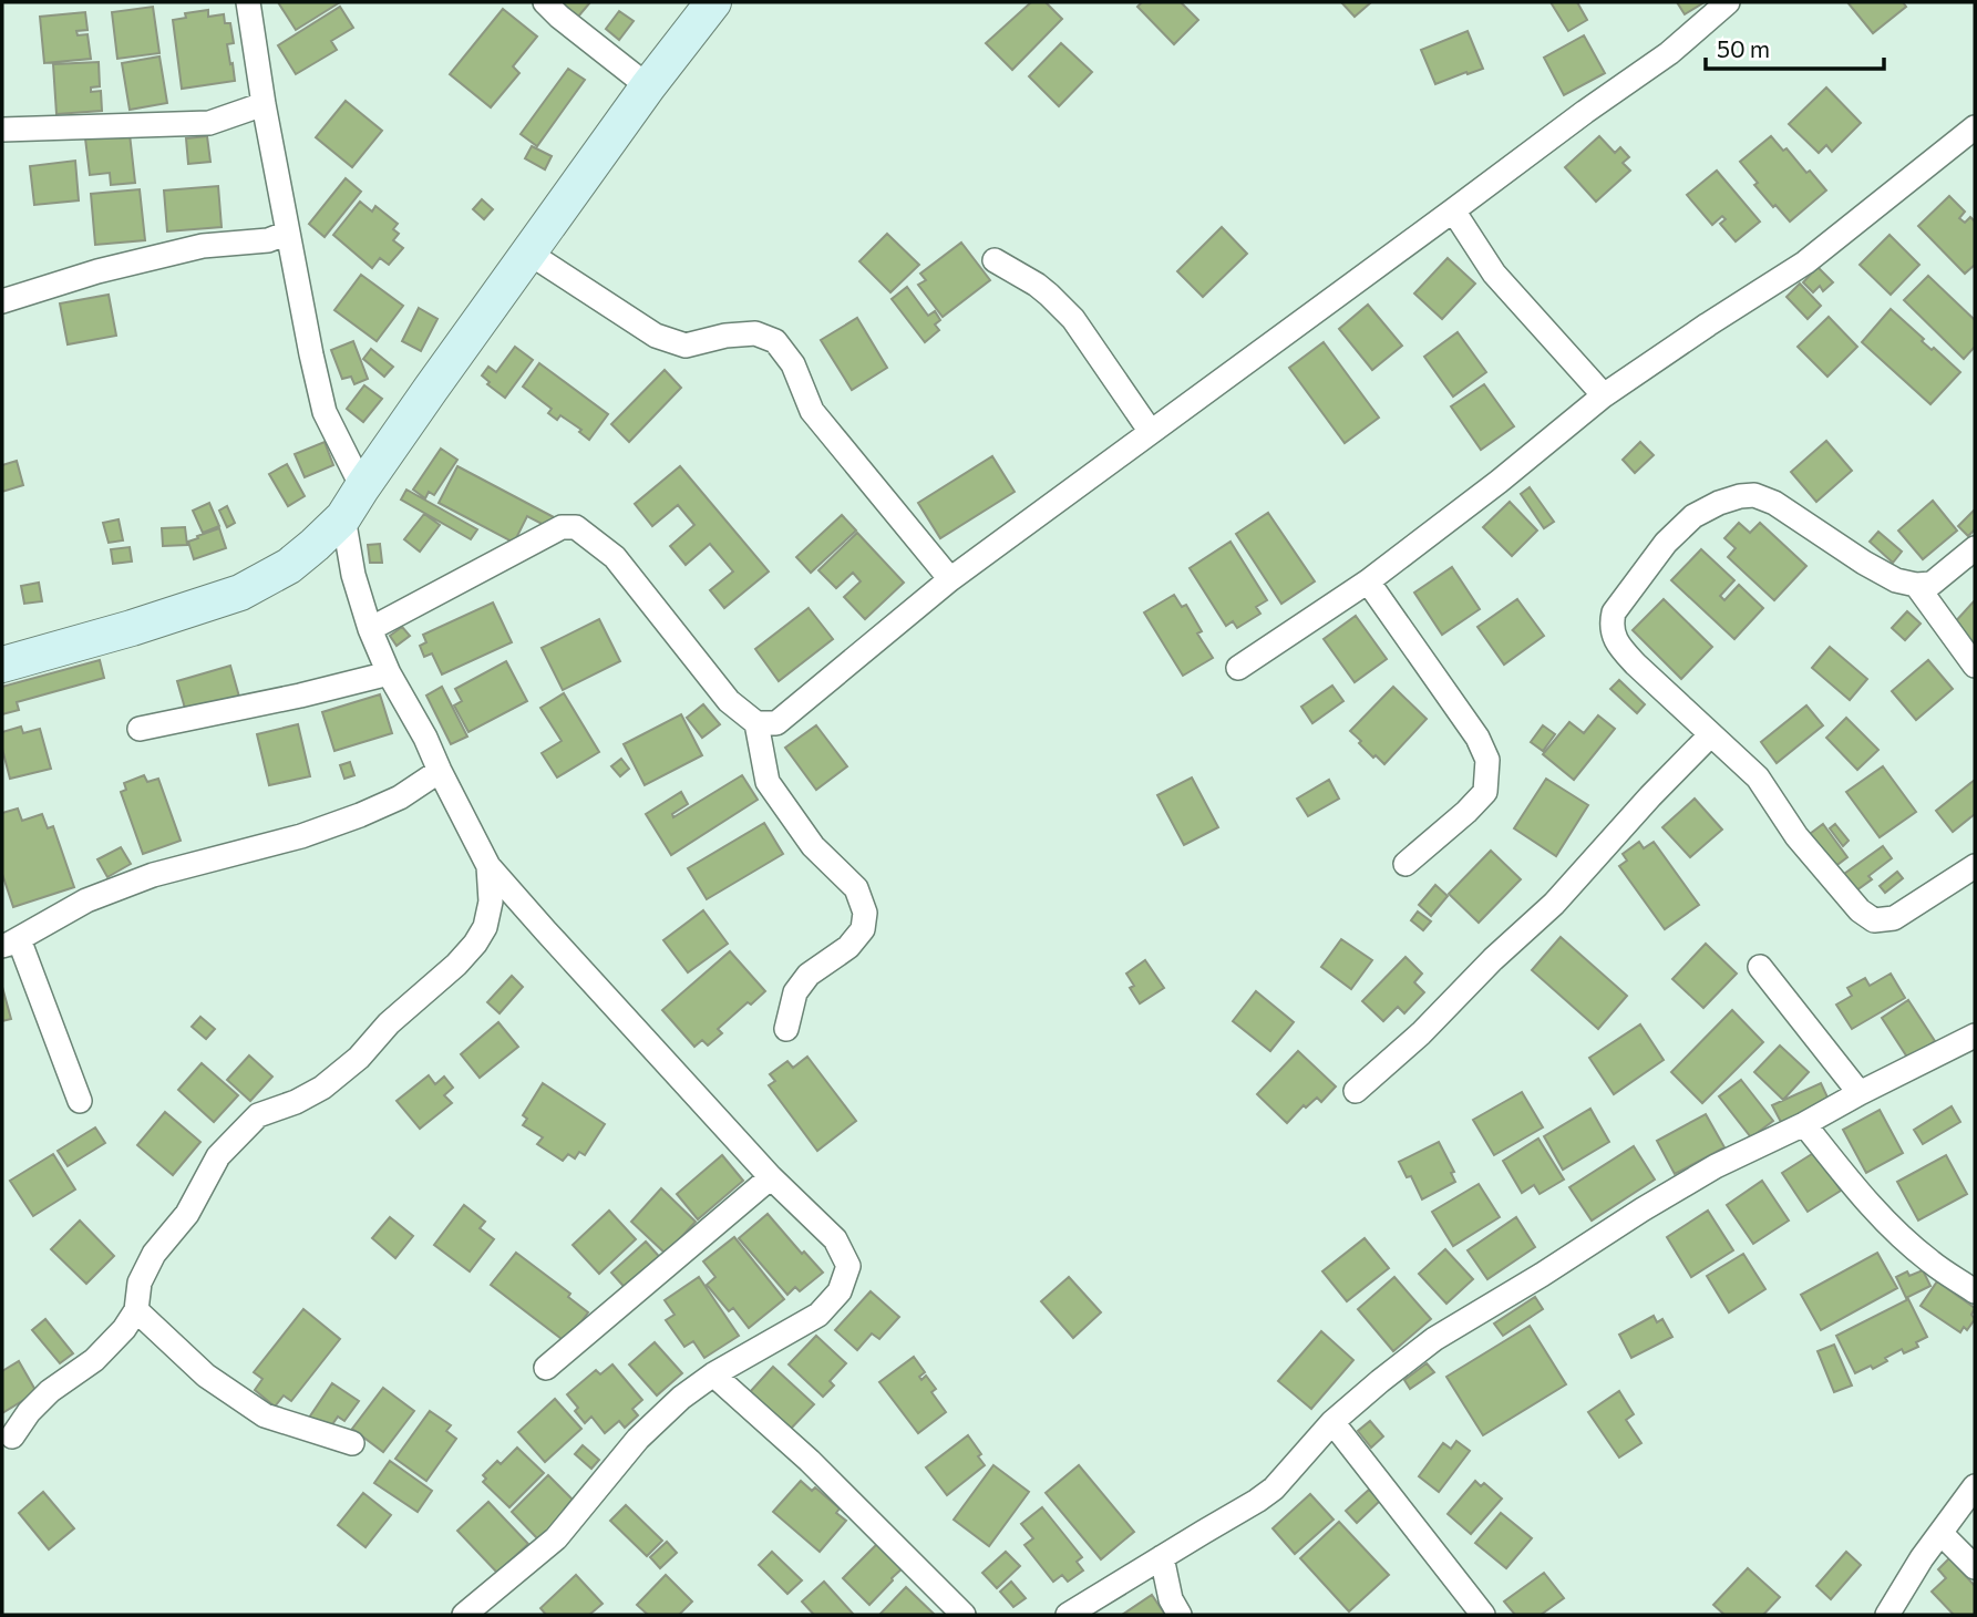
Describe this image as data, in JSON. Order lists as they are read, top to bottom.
{
  "scale_bar": "50 m"
}
